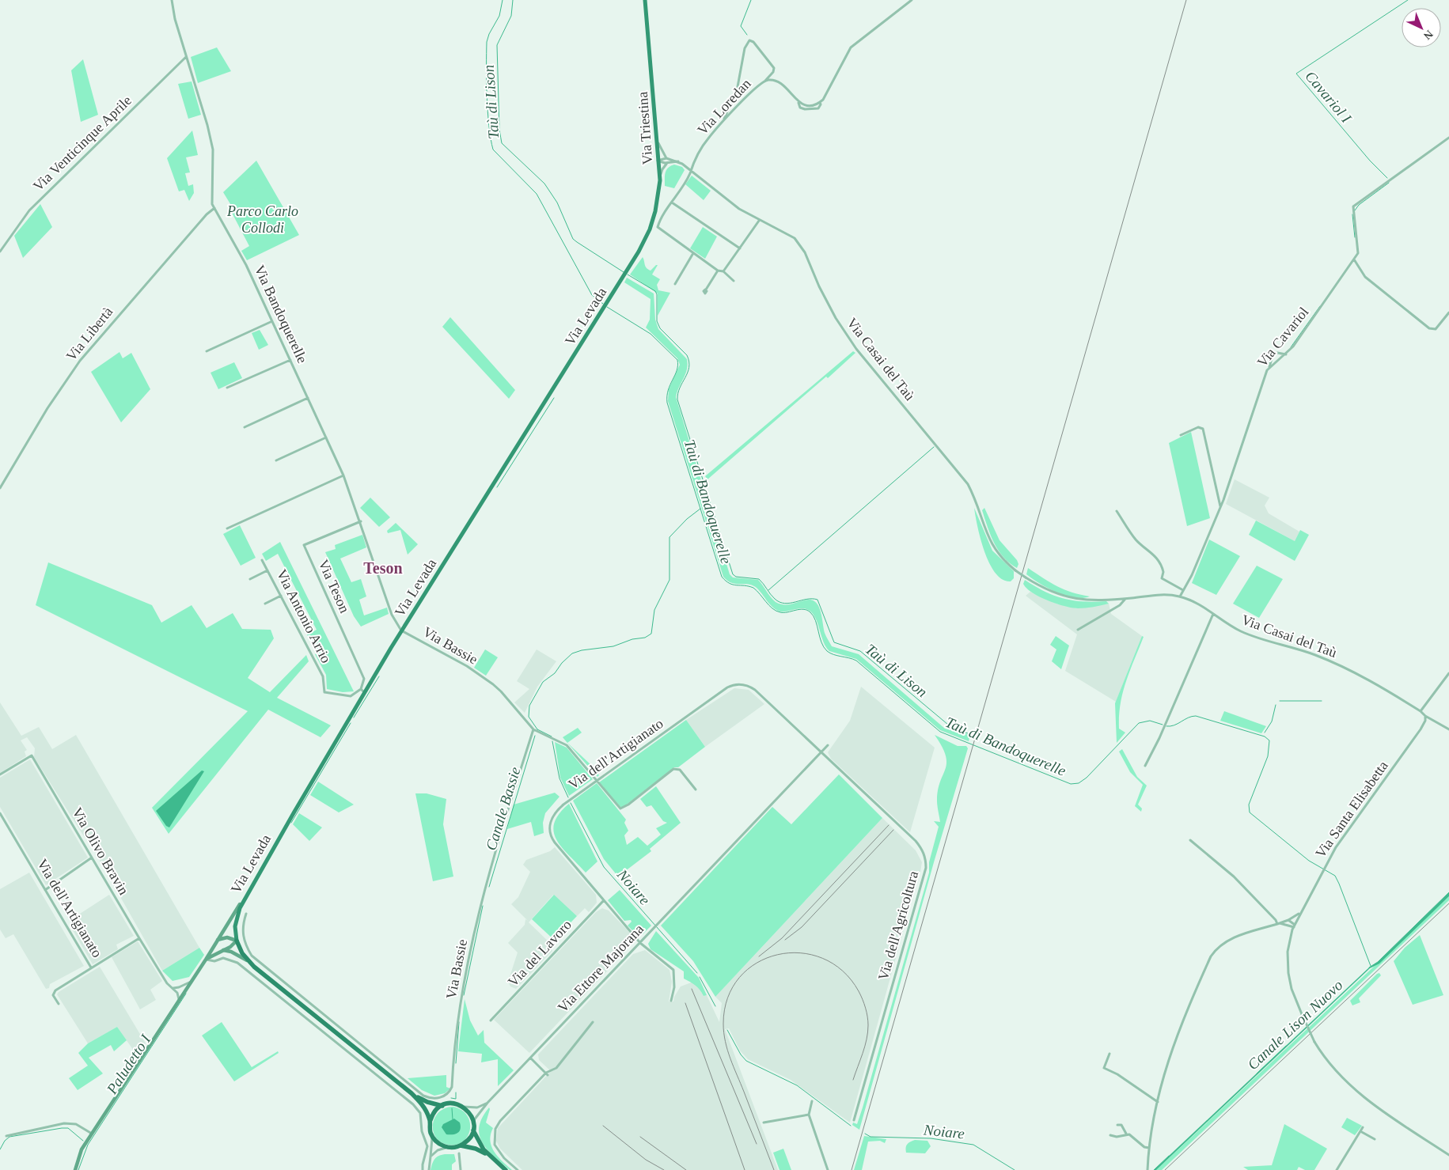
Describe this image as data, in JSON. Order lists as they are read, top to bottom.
{
  "streets": {
    "main road": ["Via Triestina", "Via Levada"],
    "street": [
      "Via Loredan",
      "Via Venticinque Aprile",
      "Via Bandoquerelle",
      "Via Libertà",
      "Via Cavariol",
      "Via Casai del Taù",
      "Via Teson",
      "Via Antonio Arrio",
      "Via Bassie",
      "Via dell'Artigianato",
      "Via Santa Elisabetta",
      "Via Olivo Bravin",
      "Via dell'Agricoltura",
      "Via del Lavoro",
      "Via Ettore Majorana"
    ]
  },
  "crossings": [
    ["Via Loredan", "Via Casai del Taù"],
    ["Via Triestina", "Via Levada"],
    ["Via Venticinque Aprile", "Via Bandoquerelle"],
    ["Via Bandoquerelle", "Via Levada"],
    ["Via Bandoquerelle", "Via Libertà"],
    ["Via Bandoquerelle", "Via Teson"],
    ["Via Bandoquerelle", "Via Bassie"],
    ["Via Levada", "Via Teson"],
    ["Via Levada", "Via Antonio Arrio"],
    ["Via Levada", "Via Bassie"],
    ["Via Levada", "Via Olivo Bravin"],
    ["Via Cavariol", "Via Casai del Taù"],
    ["Via Casai del Taù", "Via Santa Elisabetta"],
    ["Via Teson", "Via Antonio Arrio"],
    ["Via dell'Artigianato", "Via Olivo Bravin"],
    ["Via dell'Artigianato", "Via dell'Agricoltura"],
    ["Via dell'Artigianato", "Via del Lavoro"],
    ["Via dell'Artigianato", "Via Ettore Majorana"],
    ["Via dell'Agricoltura", "Via Ettore Majorana"]
  ],
  "districts": ["Teson"],
  "water": [
    "Cavariol I",
    "Taù di Lison",
    "Taù di Bandoquerelle",
    "Canale Bassie",
    "Noiare",
    "Canale Lison Nuovo",
    "Paludetto I"
  ],
  "parks": ["Parco Carlo Collodi"],
  "north": "bottom right"
}
